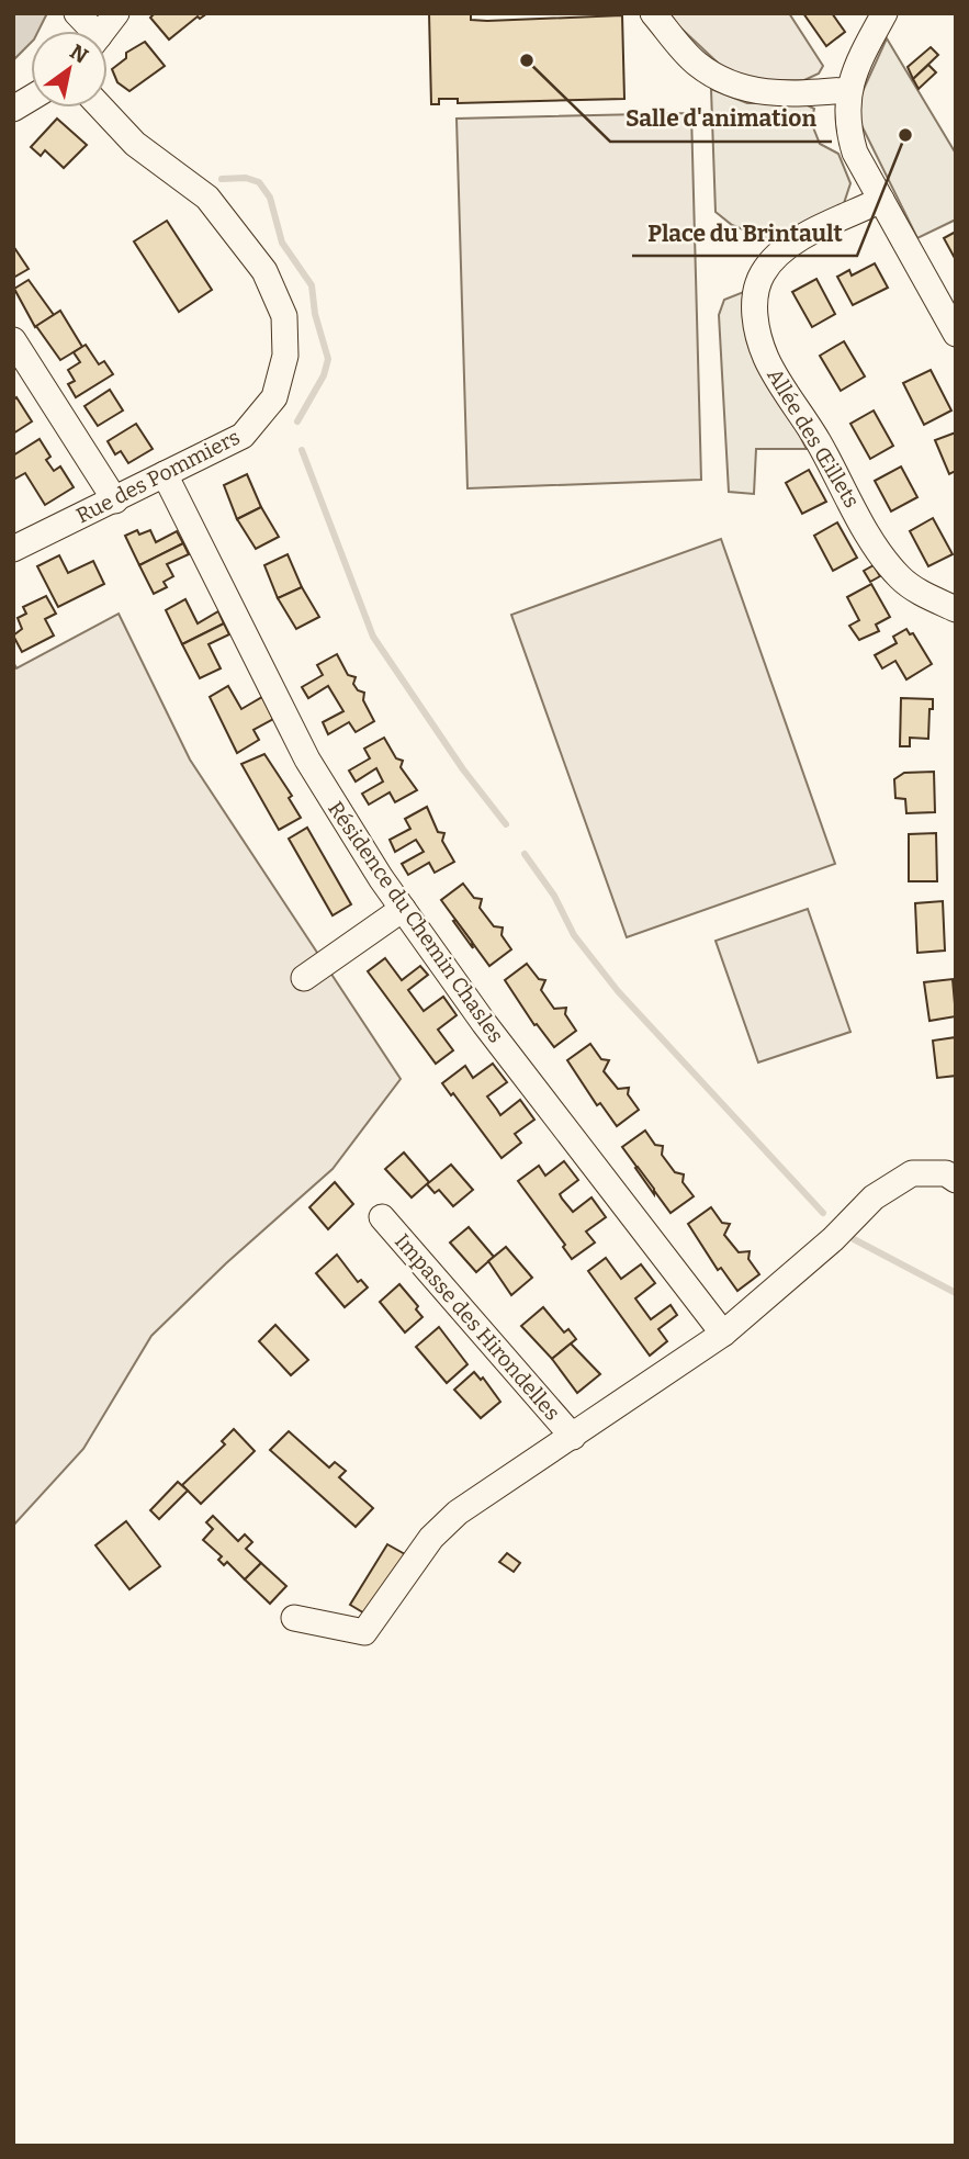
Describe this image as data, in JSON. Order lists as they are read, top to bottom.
{
  "streets": {
    "street": [
      "Allée des Œillets",
      "Rue des Pommiers",
      "Résidence du Chemin Chasles",
      "Impasse des Hirondelles"
    ]
  },
  "crossings": [
    ["Rue des Pommiers", "Résidence du Chemin Chasles"]
  ],
  "places": ["Salle d'animation", "Place du Brintault"],
  "north": "top right"
}
